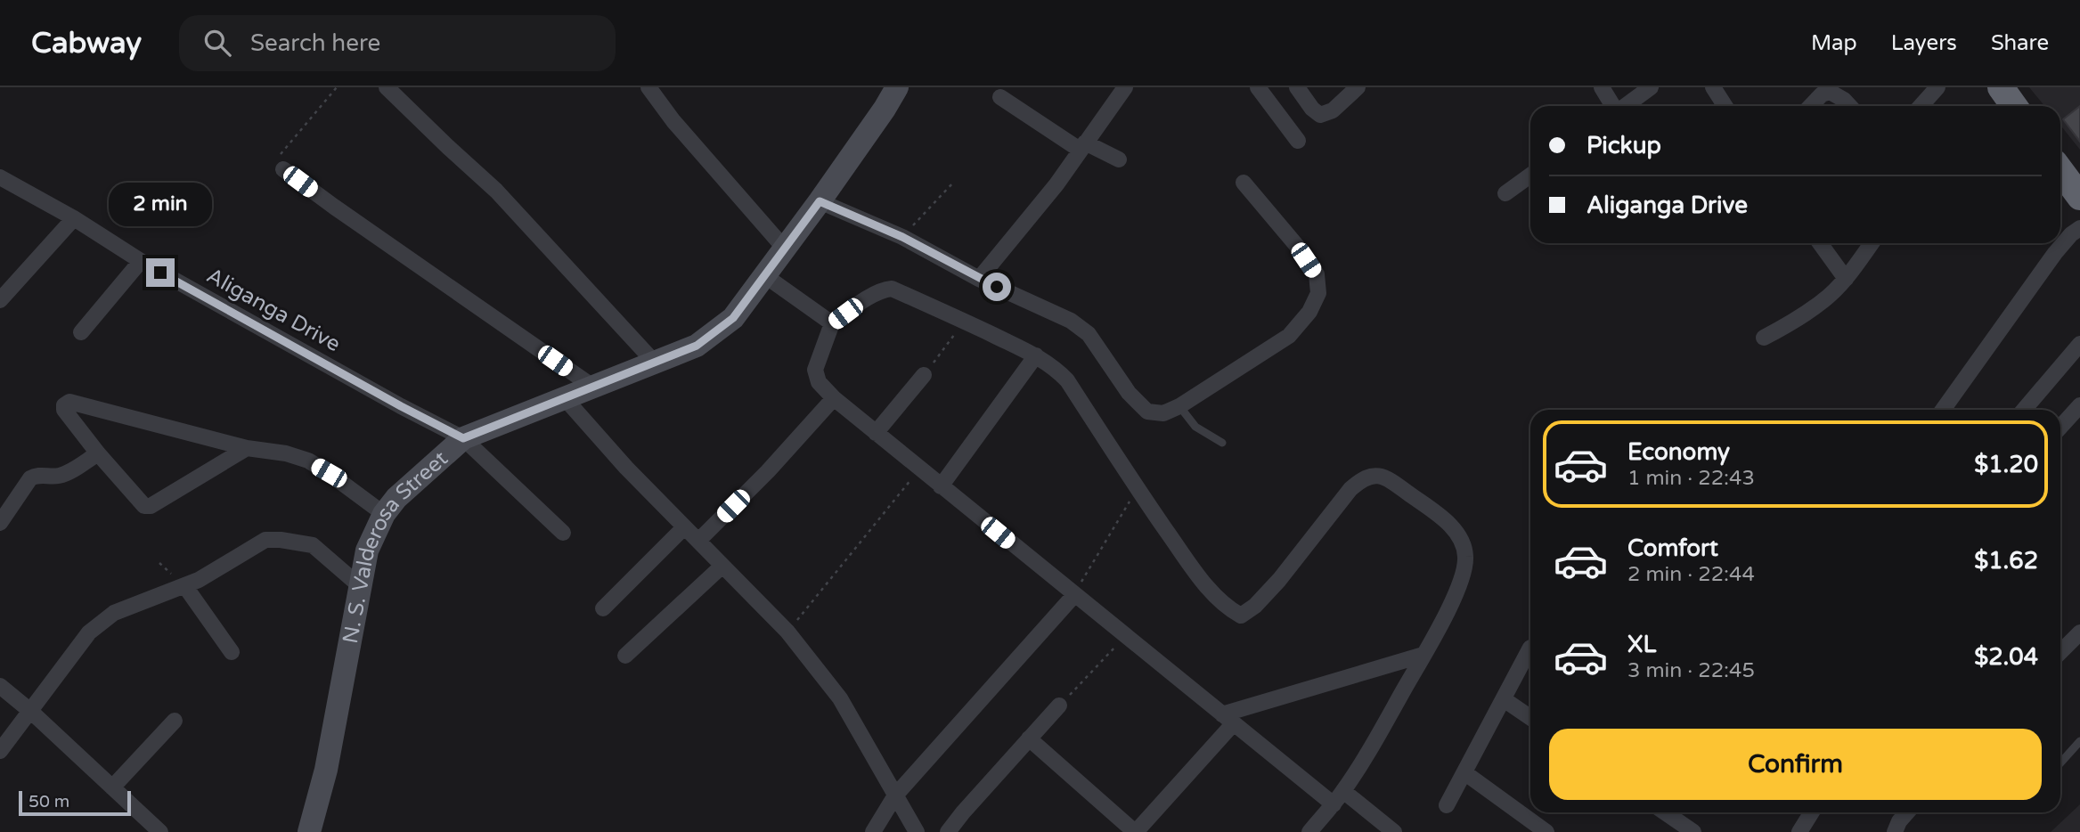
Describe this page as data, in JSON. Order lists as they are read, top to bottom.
{
  "streets": {
    "main road": ["N. S. Valderosa Street"],
    "street": ["Aliganga Drive"]
  },
  "crossings": [
    ["Aliganga Drive", "N. S. Valderosa Street"]
  ],
  "scale_bar": "50 m",
  "page": {
    "header": "Cabway",
    "search": "Search here",
    "nav": ["Map", "Layers", "Share"],
    "banner": ["Pickup", "Aliganga Drive"],
    "bubble": "2 min",
    "list": [
      {
        "name": "Economy",
        "note": "1 min · 22:43",
        "value": "$1.20"
      },
      {
        "name": "Comfort",
        "note": "2 min · 22:44",
        "value": "$1.62"
      },
      {
        "name": "XL",
        "note": "3 min · 22:45",
        "value": "$2.04"
      }
    ],
    "buttons": "Confirm",
    "scale": "50 m"
  }
}
